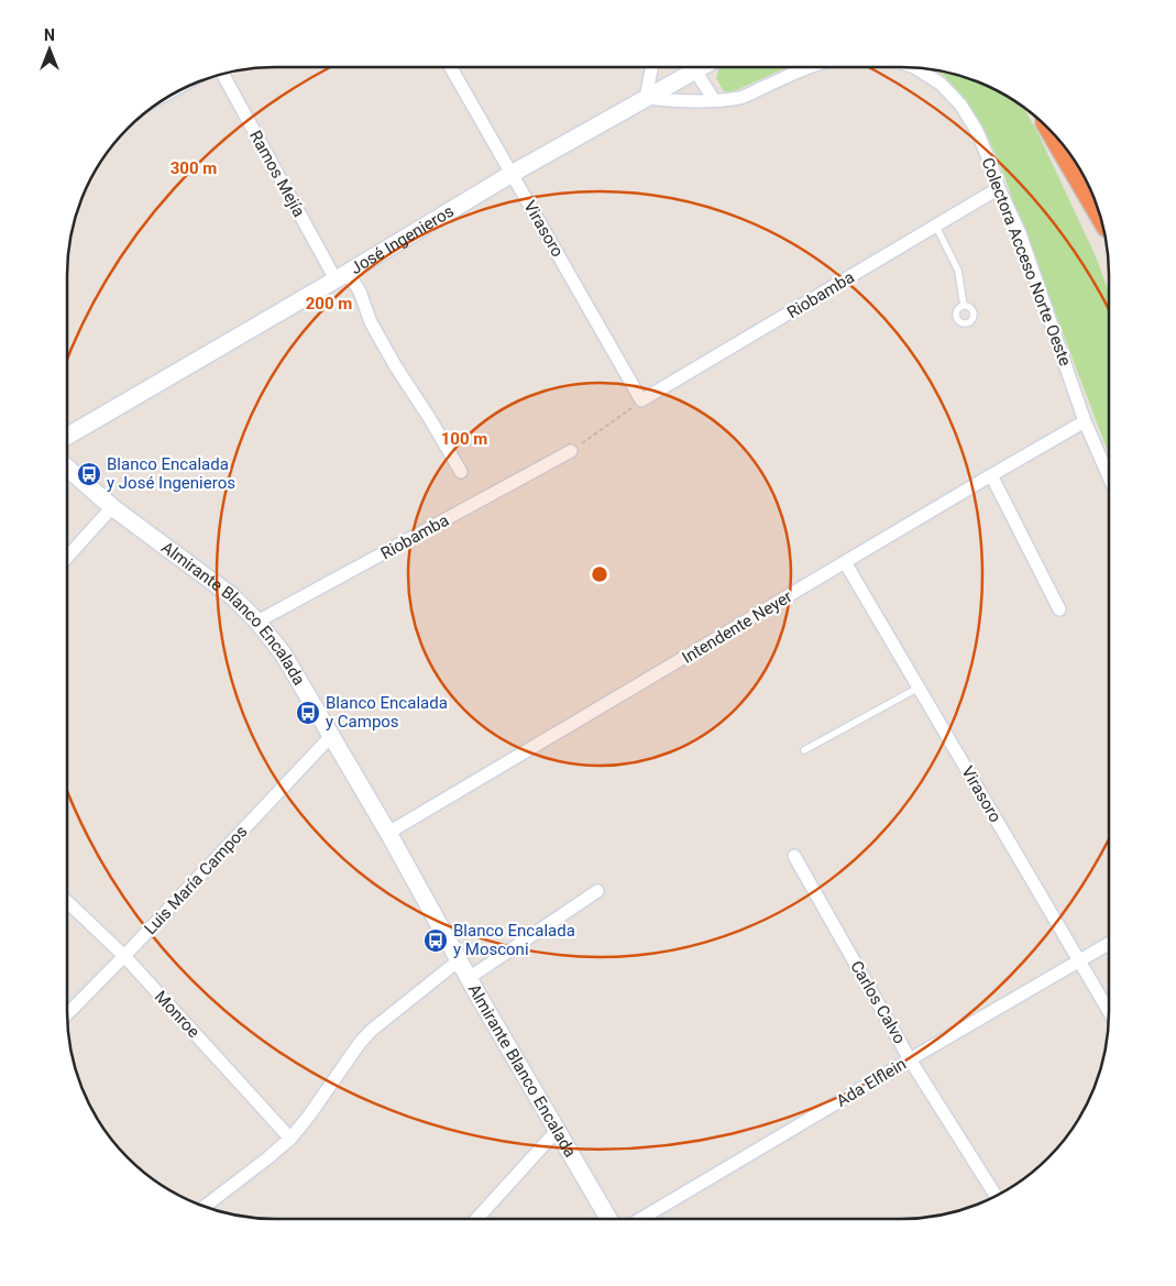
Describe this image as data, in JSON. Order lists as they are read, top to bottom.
{
  "streets": {
    "street": [
      "Ramos Mejía",
      "Virasoro",
      "José Ingenieros",
      "Colectora Acceso Norte Oeste",
      "Riobamba",
      "Almirante Blanco Encalada",
      "Intendente Neyer",
      "Luis María Campos",
      "Carlos Calvo",
      "Monroe",
      "Ada Elflein"
    ]
  },
  "crossings": [
    ["Ramos Mejía", "José Ingenieros"],
    ["Virasoro", "José Ingenieros"],
    ["Virasoro", "Riobamba"],
    ["Virasoro", "Intendente Neyer"],
    ["Virasoro", "Ada Elflein"],
    ["Colectora Acceso Norte Oeste", "Riobamba"],
    ["Colectora Acceso Norte Oeste", "Intendente Neyer"],
    ["Riobamba", "Almirante Blanco Encalada"],
    ["Almirante Blanco Encalada", "Intendente Neyer"],
    ["Almirante Blanco Encalada", "Luis María Campos"],
    ["Luis María Campos", "Monroe"],
    ["Carlos Calvo", "Ada Elflein"]
  ],
  "places": {
    "bus stop": ["Blanco Encalada y José Ingenieros", "Blanco Encalada y Campos", "Blanco Encalada y Mosconi"]
  },
  "north": "top",
  "rings": ["300 m", "200 m", "100 m"]
}
